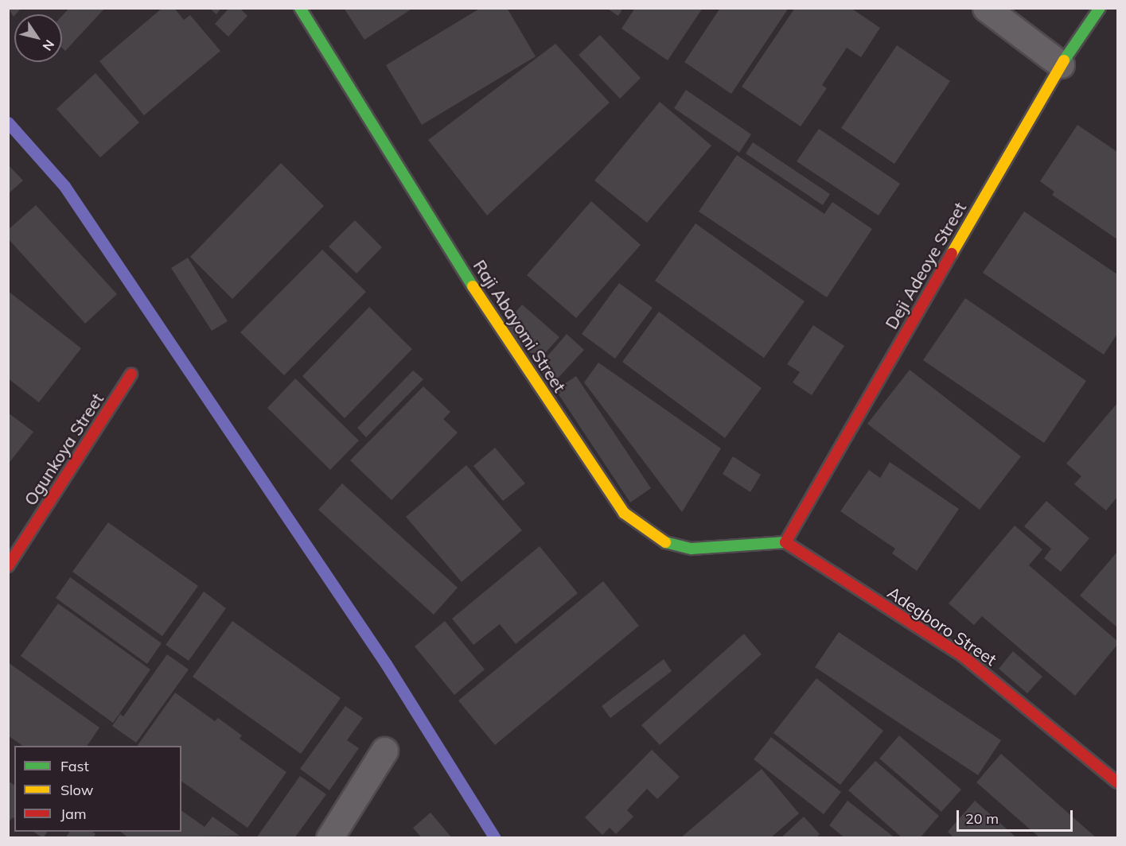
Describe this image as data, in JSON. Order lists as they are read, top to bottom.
{
  "streets": {
    "street": [
      "Deji Adeoye Street",
      "Raji Abayomi Street",
      "Ogunkoya Street",
      "Adegboro Street"
    ]
  },
  "crossings": [
    ["Deji Adeoye Street", "Raji Abayomi Street"],
    ["Deji Adeoye Street", "Adegboro Street"],
    ["Raji Abayomi Street", "Adegboro Street"]
  ],
  "legend": ["Fast", "Slow", "Jam"],
  "scale_bar": "20 m",
  "north": "bottom right"
}
